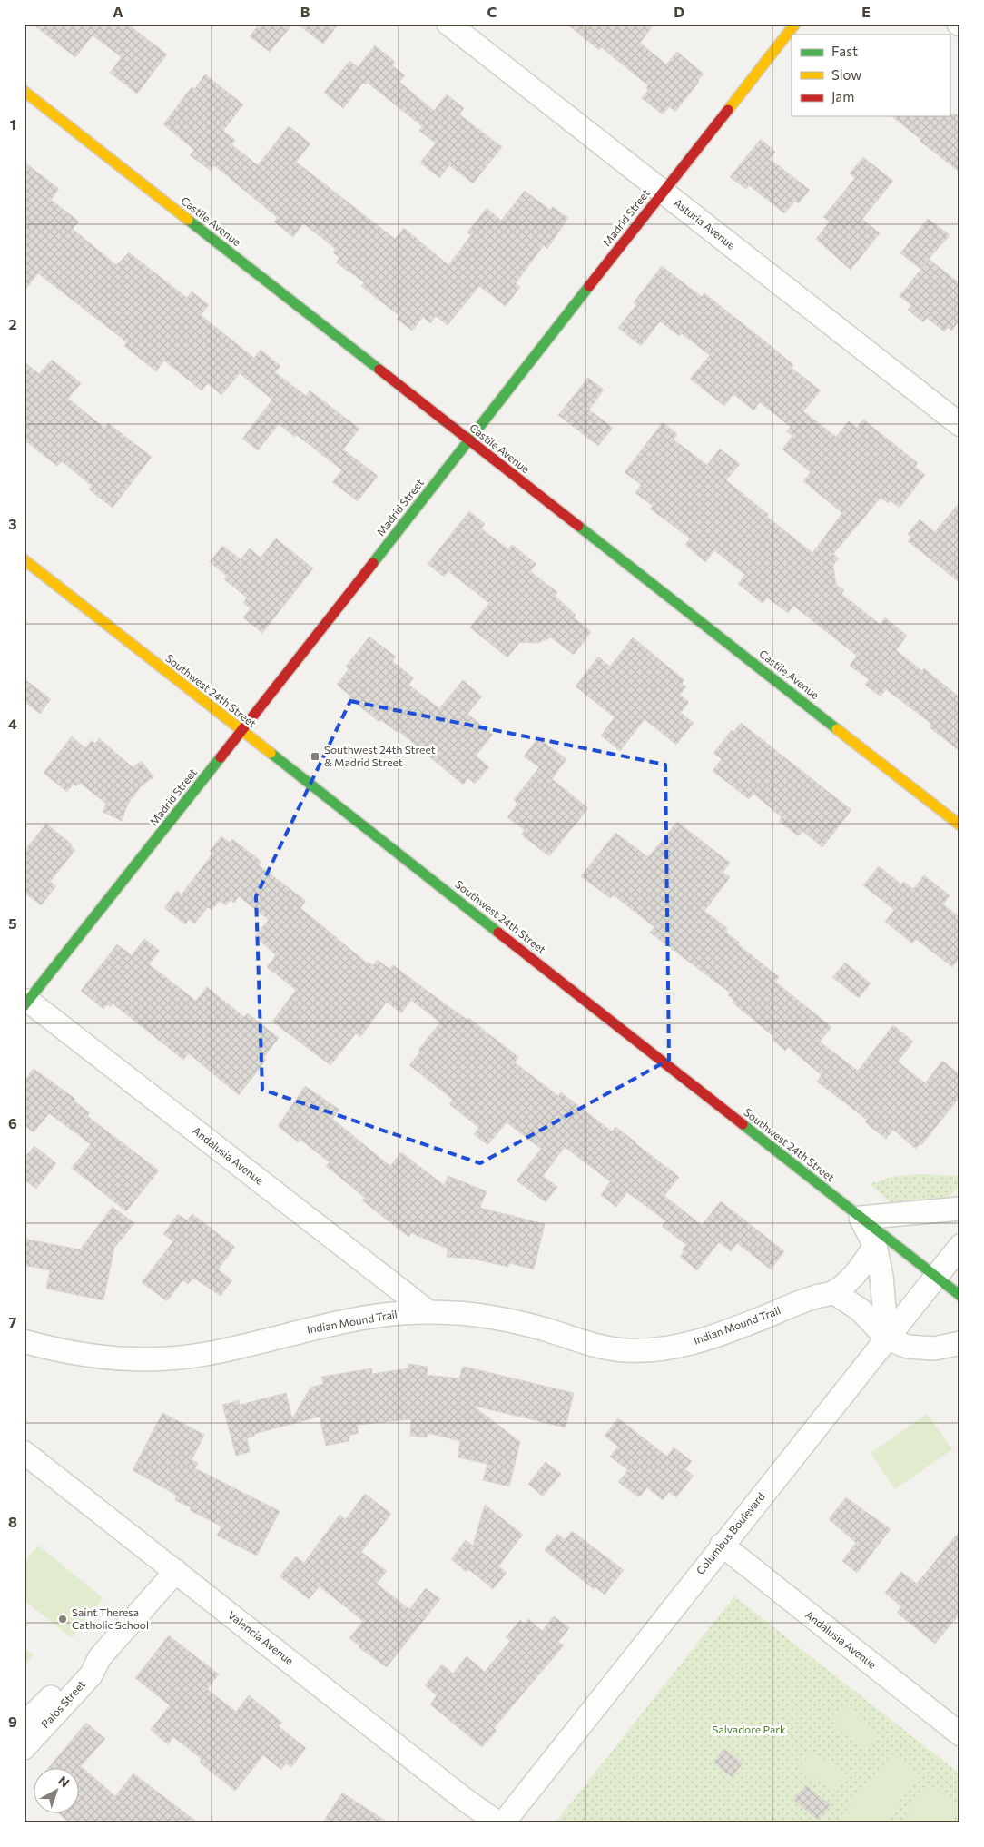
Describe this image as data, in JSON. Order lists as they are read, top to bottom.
{
  "streets": {
    "street": [
      "Madrid Street",
      "Castile Avenue",
      "Asturia Avenue",
      "Southwest 24th Street",
      "Andalusia Avenue",
      "Indian Mound Trail",
      "Columbus Boulevard",
      "Valencia Avenue",
      "Palos Street"
    ]
  },
  "crossings": [
    ["Madrid Street", "Castile Avenue"],
    ["Madrid Street", "Asturia Avenue"],
    ["Madrid Street", "Southwest 24th Street"],
    ["Madrid Street", "Andalusia Avenue"],
    ["Southwest 24th Street", "Columbus Boulevard"],
    ["Andalusia Avenue", "Indian Mound Trail"],
    ["Andalusia Avenue", "Columbus Boulevard"],
    ["Valencia Avenue", "Palos Street"]
  ],
  "parks": ["Salvadore Park"],
  "places": {
    "transit": ["Southwest 24th Street & Madrid Street"],
    "other": ["Saint Theresa Catholic School"]
  },
  "legend": ["Fast", "Slow", "Jam"],
  "north": "top right",
  "grid": {
    "columns": [
      "A",
      "B",
      "C",
      "D",
      "E"
    ],
    "rows": [
      "1",
      "2",
      "3",
      "4",
      "5",
      "6",
      "7",
      "8",
      "9"
    ]
  }
}
